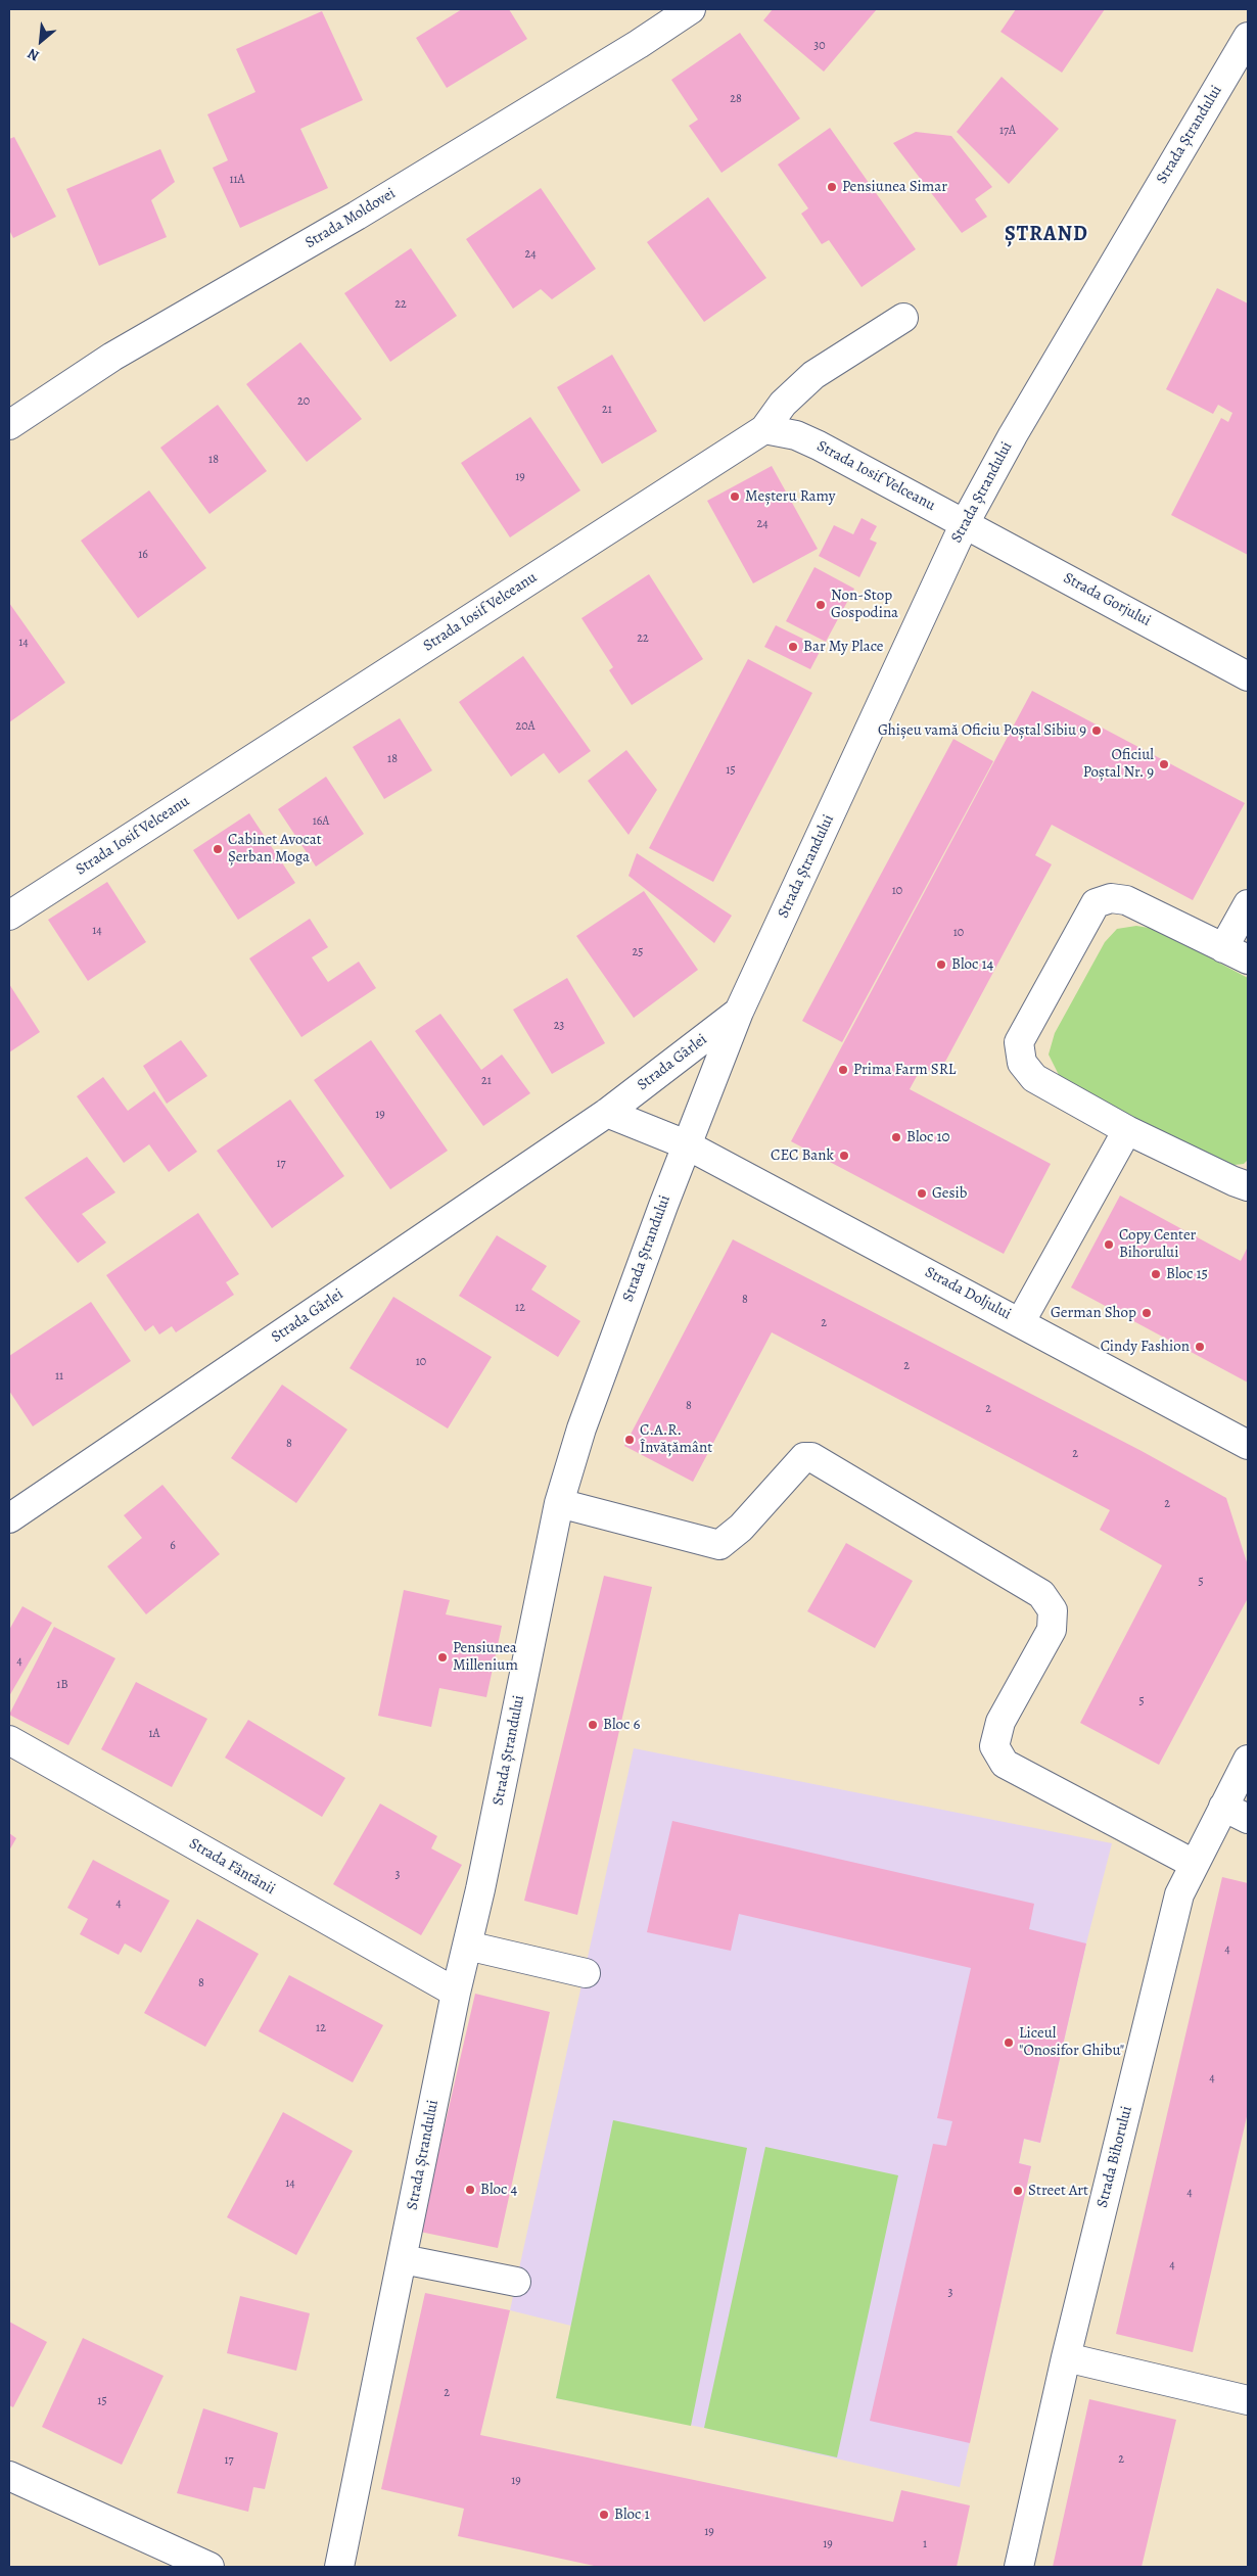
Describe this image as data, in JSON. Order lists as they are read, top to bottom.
{
  "streets": {
    "street": [
      "Strada Ștrandului",
      "Strada Moldovei",
      "Strada Iosif Velceanu",
      "Strada Gorjului",
      "Strada Gârlei",
      "Strada Doljului",
      "Strada Fântânii",
      "Strada Bihorului"
    ]
  },
  "crossings": [
    ["Strada Ștrandului", "Strada Iosif Velceanu"],
    ["Strada Ștrandului", "Strada Gorjului"],
    ["Strada Ștrandului", "Strada Gârlei"],
    ["Strada Ștrandului", "Strada Doljului"],
    ["Strada Ștrandului", "Strada Fântânii"],
    ["Strada Iosif Velceanu", "Strada Gorjului"]
  ],
  "districts": ["ȘTRAND"],
  "places": [
    "Pensiunea Simar",
    "Meșteru Ramy",
    "Non-Stop Gospodina",
    "Bar My Place",
    "Ghișeu vamă Oficiu Poștal Sibiu 9",
    "Oficiul Poștal Nr. 9",
    "Cabinet Avocat Șerban Moga",
    "Bloc 14",
    "Prima Farm SRL",
    "Bloc 10",
    "CEC Bank",
    "Gesib",
    "Copy Center Bihorului",
    "Bloc 15",
    "German Shop",
    "Cindy Fashion",
    "C.A.R. Învățământ",
    "Pensiunea Millenium",
    "Bloc 6",
    "Liceul \"Onosifor Ghibu\"",
    "Bloc 4",
    "Street Art",
    "Bloc 1"
  ],
  "house_numbers": [
    "30",
    "28",
    "17A",
    "11A",
    "24",
    "22",
    "20",
    "21",
    "18",
    "19",
    "24",
    "16",
    "22",
    "14",
    "20A",
    "18",
    "15",
    "16A",
    "10",
    "14",
    "10",
    "25",
    "23",
    "21",
    "19",
    "17",
    "8",
    "12",
    "2",
    "10",
    "2",
    "11",
    "8",
    "2",
    "8",
    "2",
    "2",
    "6",
    "5",
    "4",
    "1B",
    "5",
    "1A",
    "3",
    "4",
    "4",
    "8",
    "12",
    "4",
    "14",
    "4",
    "4",
    "3",
    "2",
    "15",
    "2",
    "17",
    "19",
    "19",
    "19",
    "1"
  ],
  "north": "bottom left"
}
